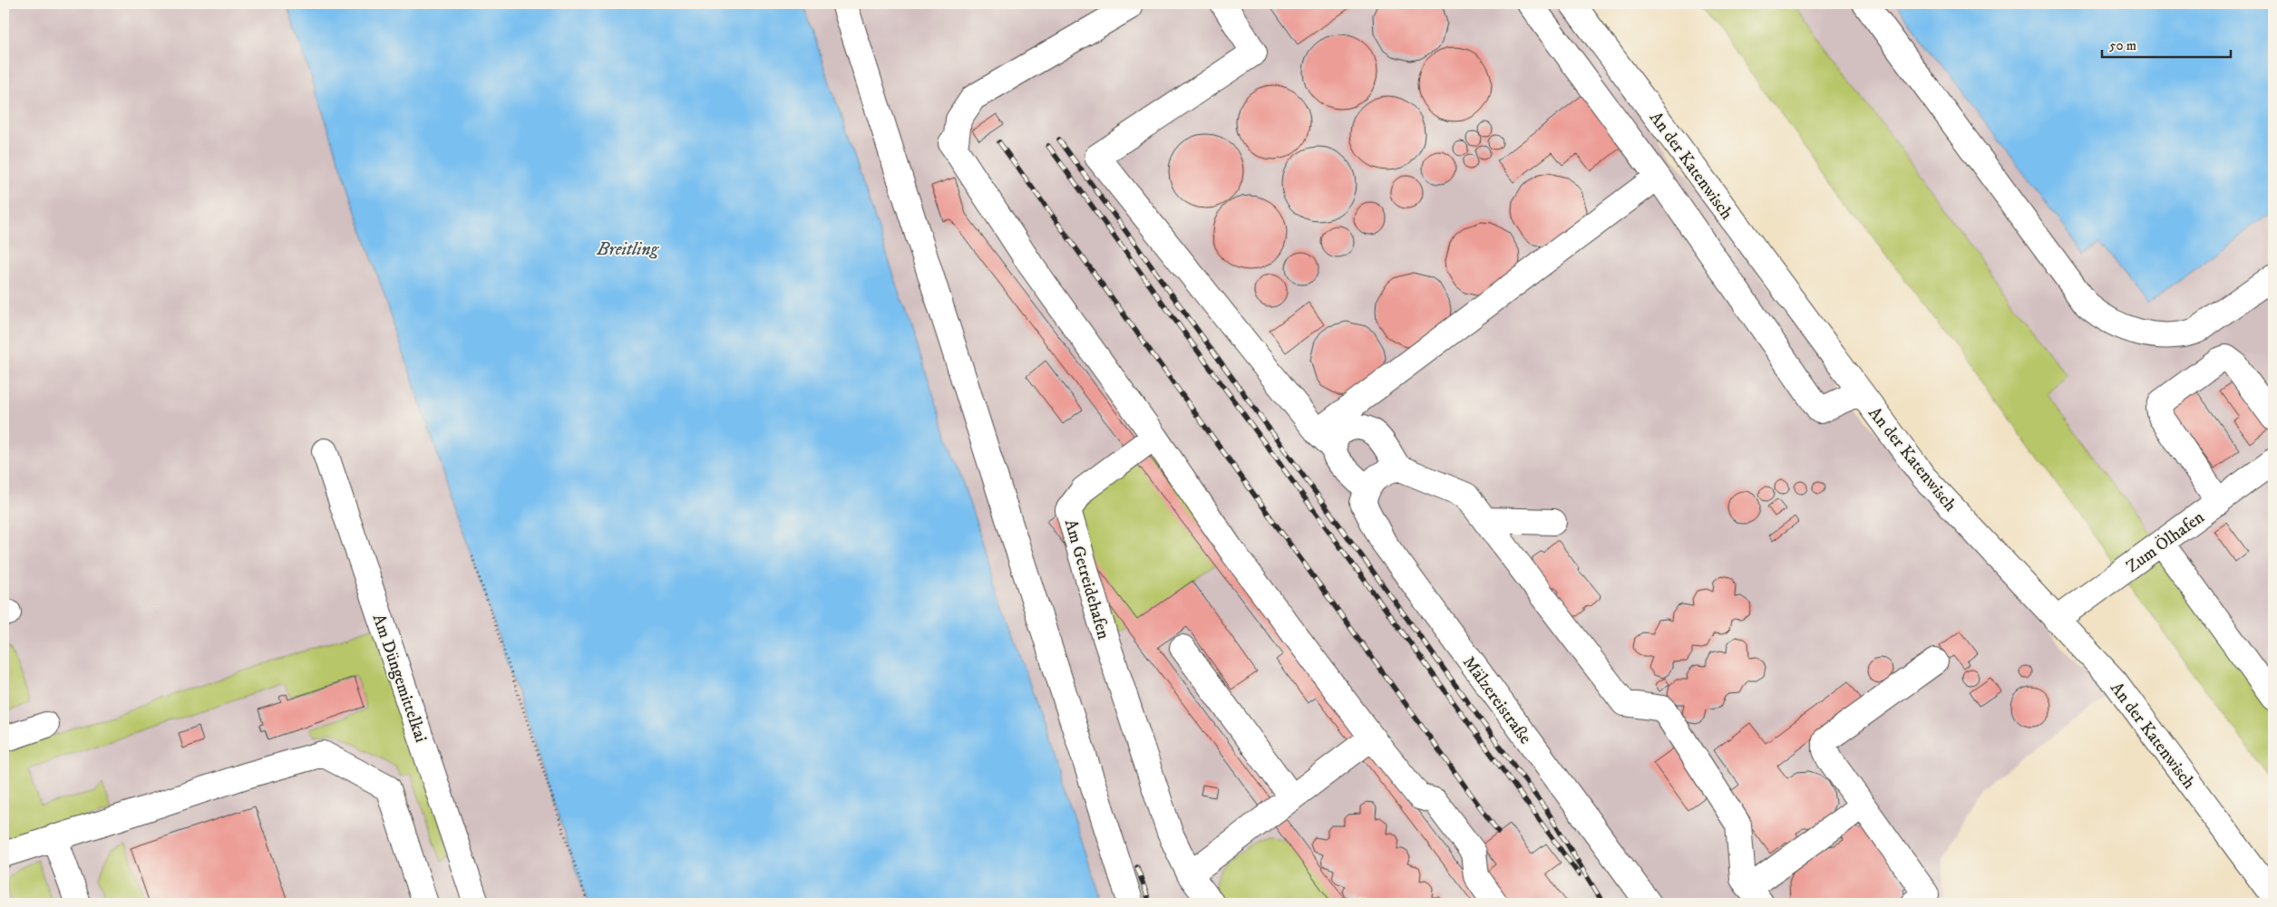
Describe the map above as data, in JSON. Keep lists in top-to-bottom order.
{
  "streets": {
    "street": [
      "An der Katenwisch",
      "Zum Ölhafen",
      "Am Getreidehafen",
      "Am Düngemittelkai",
      "Mälzereistraße"
    ]
  },
  "crossings": [
    ["An der Katenwisch", "Zum Ölhafen"]
  ],
  "water": ["Breitling"],
  "scale_bar": "50 m"
}
